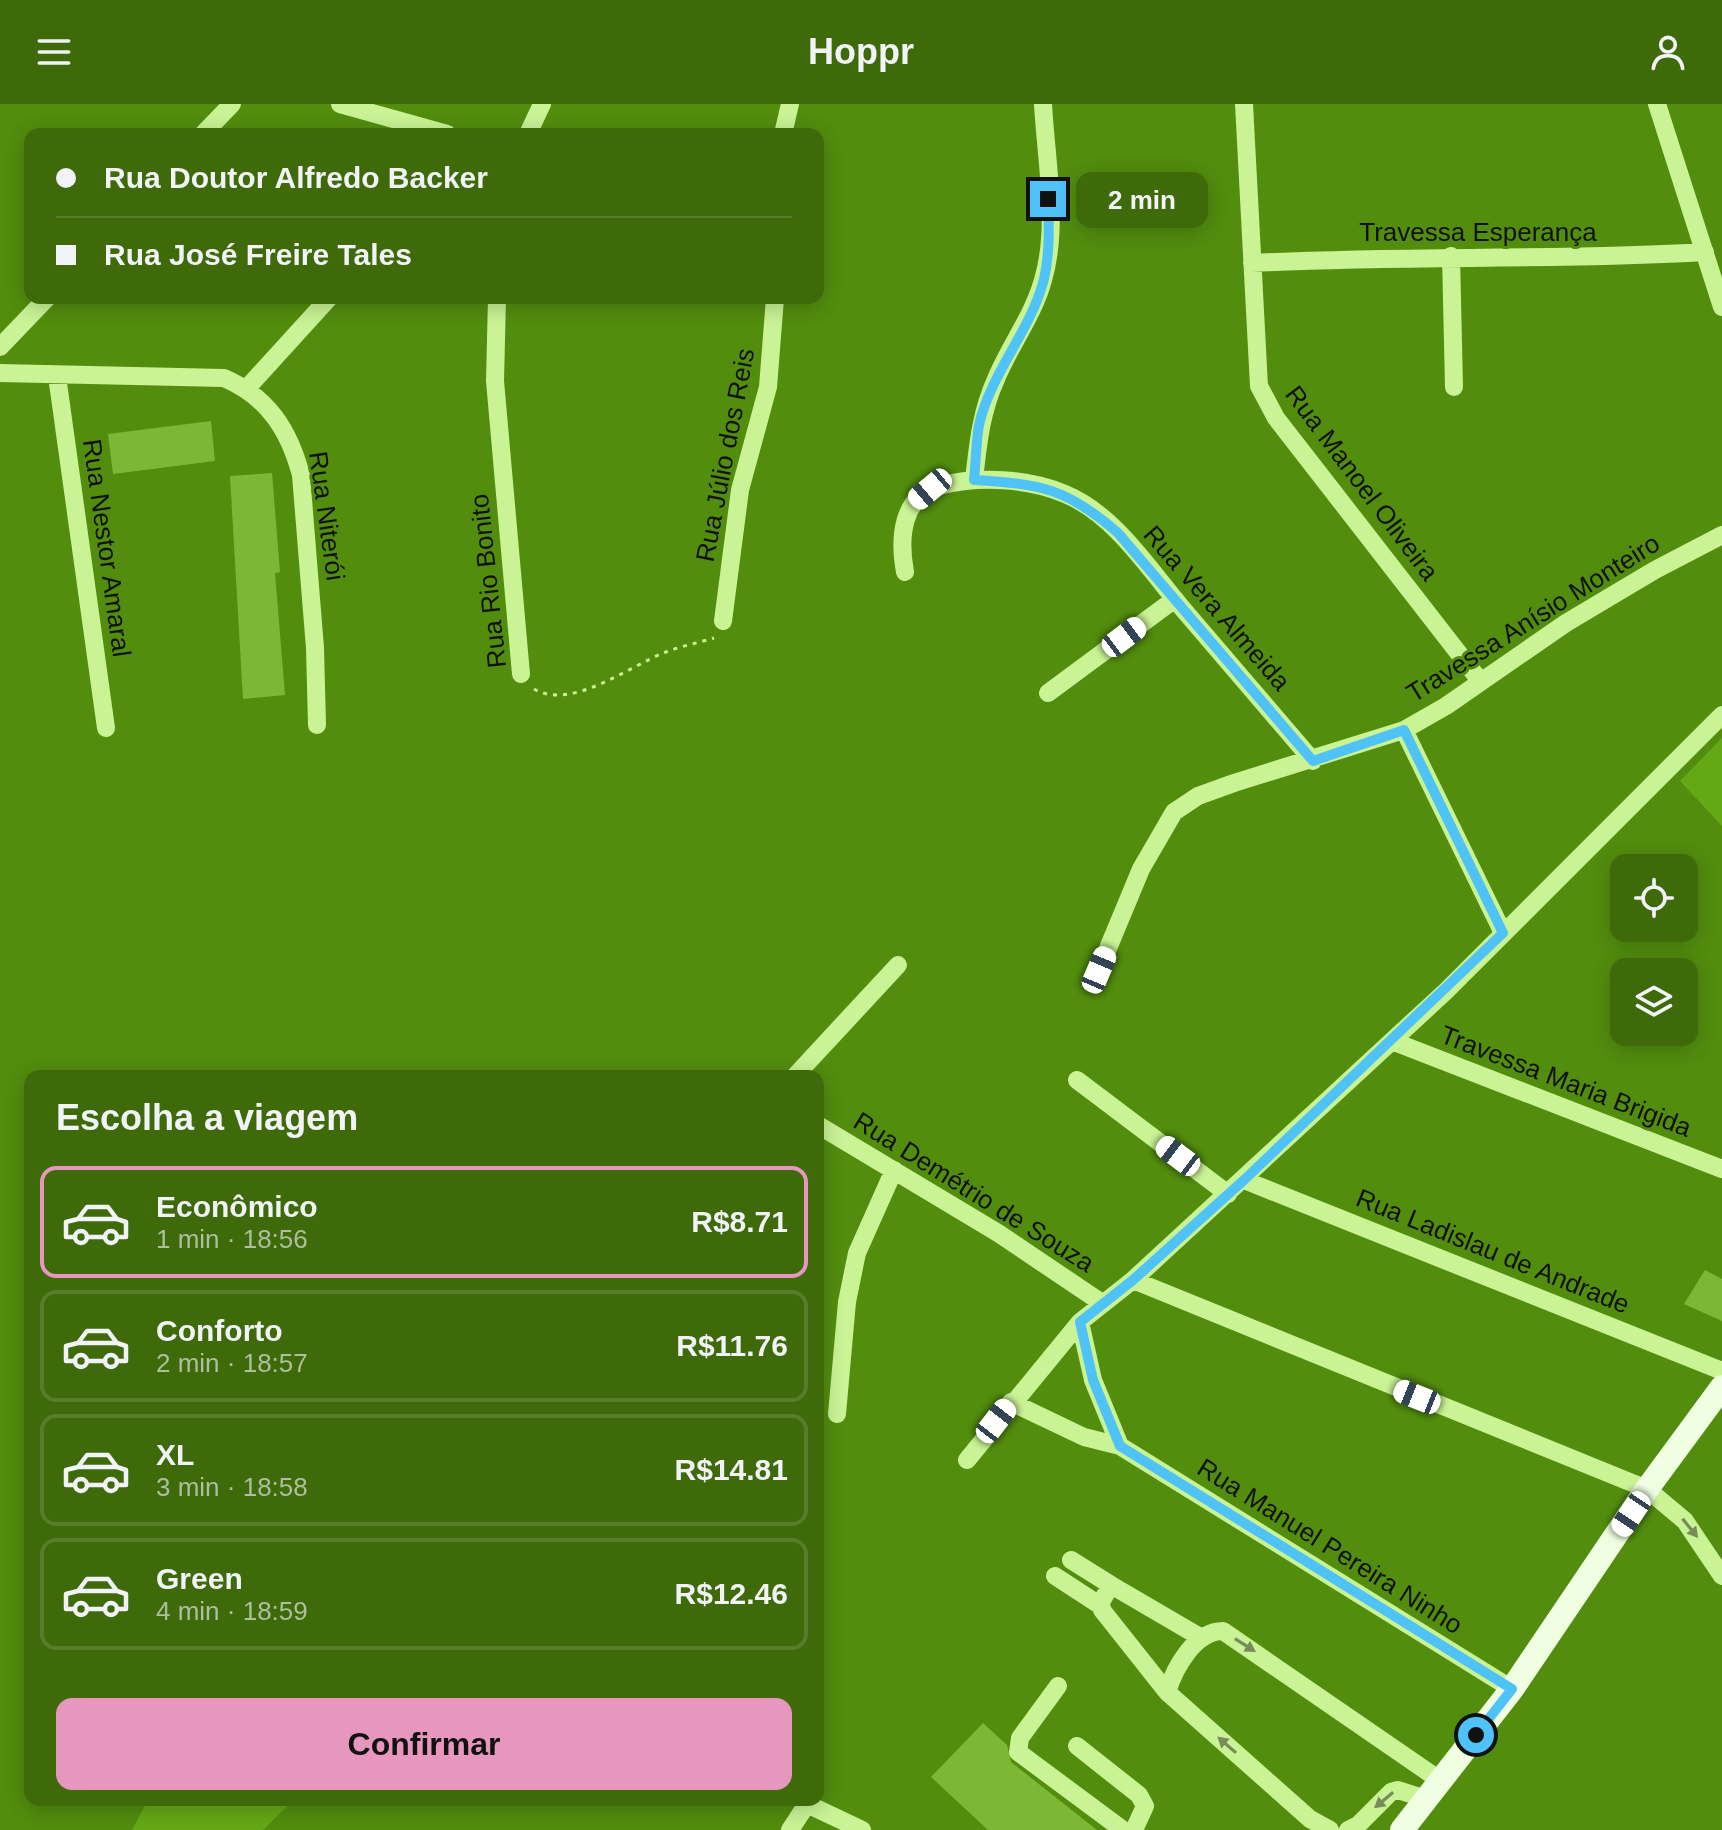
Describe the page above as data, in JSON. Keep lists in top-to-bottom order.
{
  "streets": {
    "street": [
      "Travessa Esperança",
      "Rua Júlio dos Reis",
      "Rua Manoel Oliveira",
      "Rua Niterói",
      "Rua Nestor Amaral",
      "Rua Rio Bonito",
      "Rua Vera Almeida",
      "Travessa Anísio Monteiro",
      "Travessa Maria Brigida",
      "Rua Demétrio de Souza",
      "Rua Ladislau de Andrade",
      "Rua Manuel Pereira Ninho"
    ]
  },
  "crossings": [
    ["Travessa Esperança", "Rua Manoel Oliveira"],
    ["Rua Júlio dos Reis", "Rua Rio Bonito"],
    ["Rua Manoel Oliveira", "Travessa Anísio Monteiro"],
    ["Rua Niterói", "Rua Nestor Amaral"],
    ["Rua Vera Almeida", "Travessa Anísio Monteiro"]
  ],
  "page": {
    "header": "Hoppr",
    "banner": ["Rua Doutor Alfredo Backer", "Rua José Freire Tales"],
    "bubble": "2 min",
    "heading": "Escolha a viagem",
    "list": [
      {
        "name": "Econômico",
        "note": "1 min · 18:56",
        "value": "R$8.71"
      },
      {
        "name": "Conforto",
        "note": "2 min · 18:57",
        "value": "R$11.76"
      },
      {
        "name": "XL",
        "note": "3 min · 18:58",
        "value": "R$14.81"
      },
      {
        "name": "Green",
        "note": "4 min · 18:59",
        "value": "R$12.46"
      }
    ],
    "buttons": "Confirmar"
  }
}
